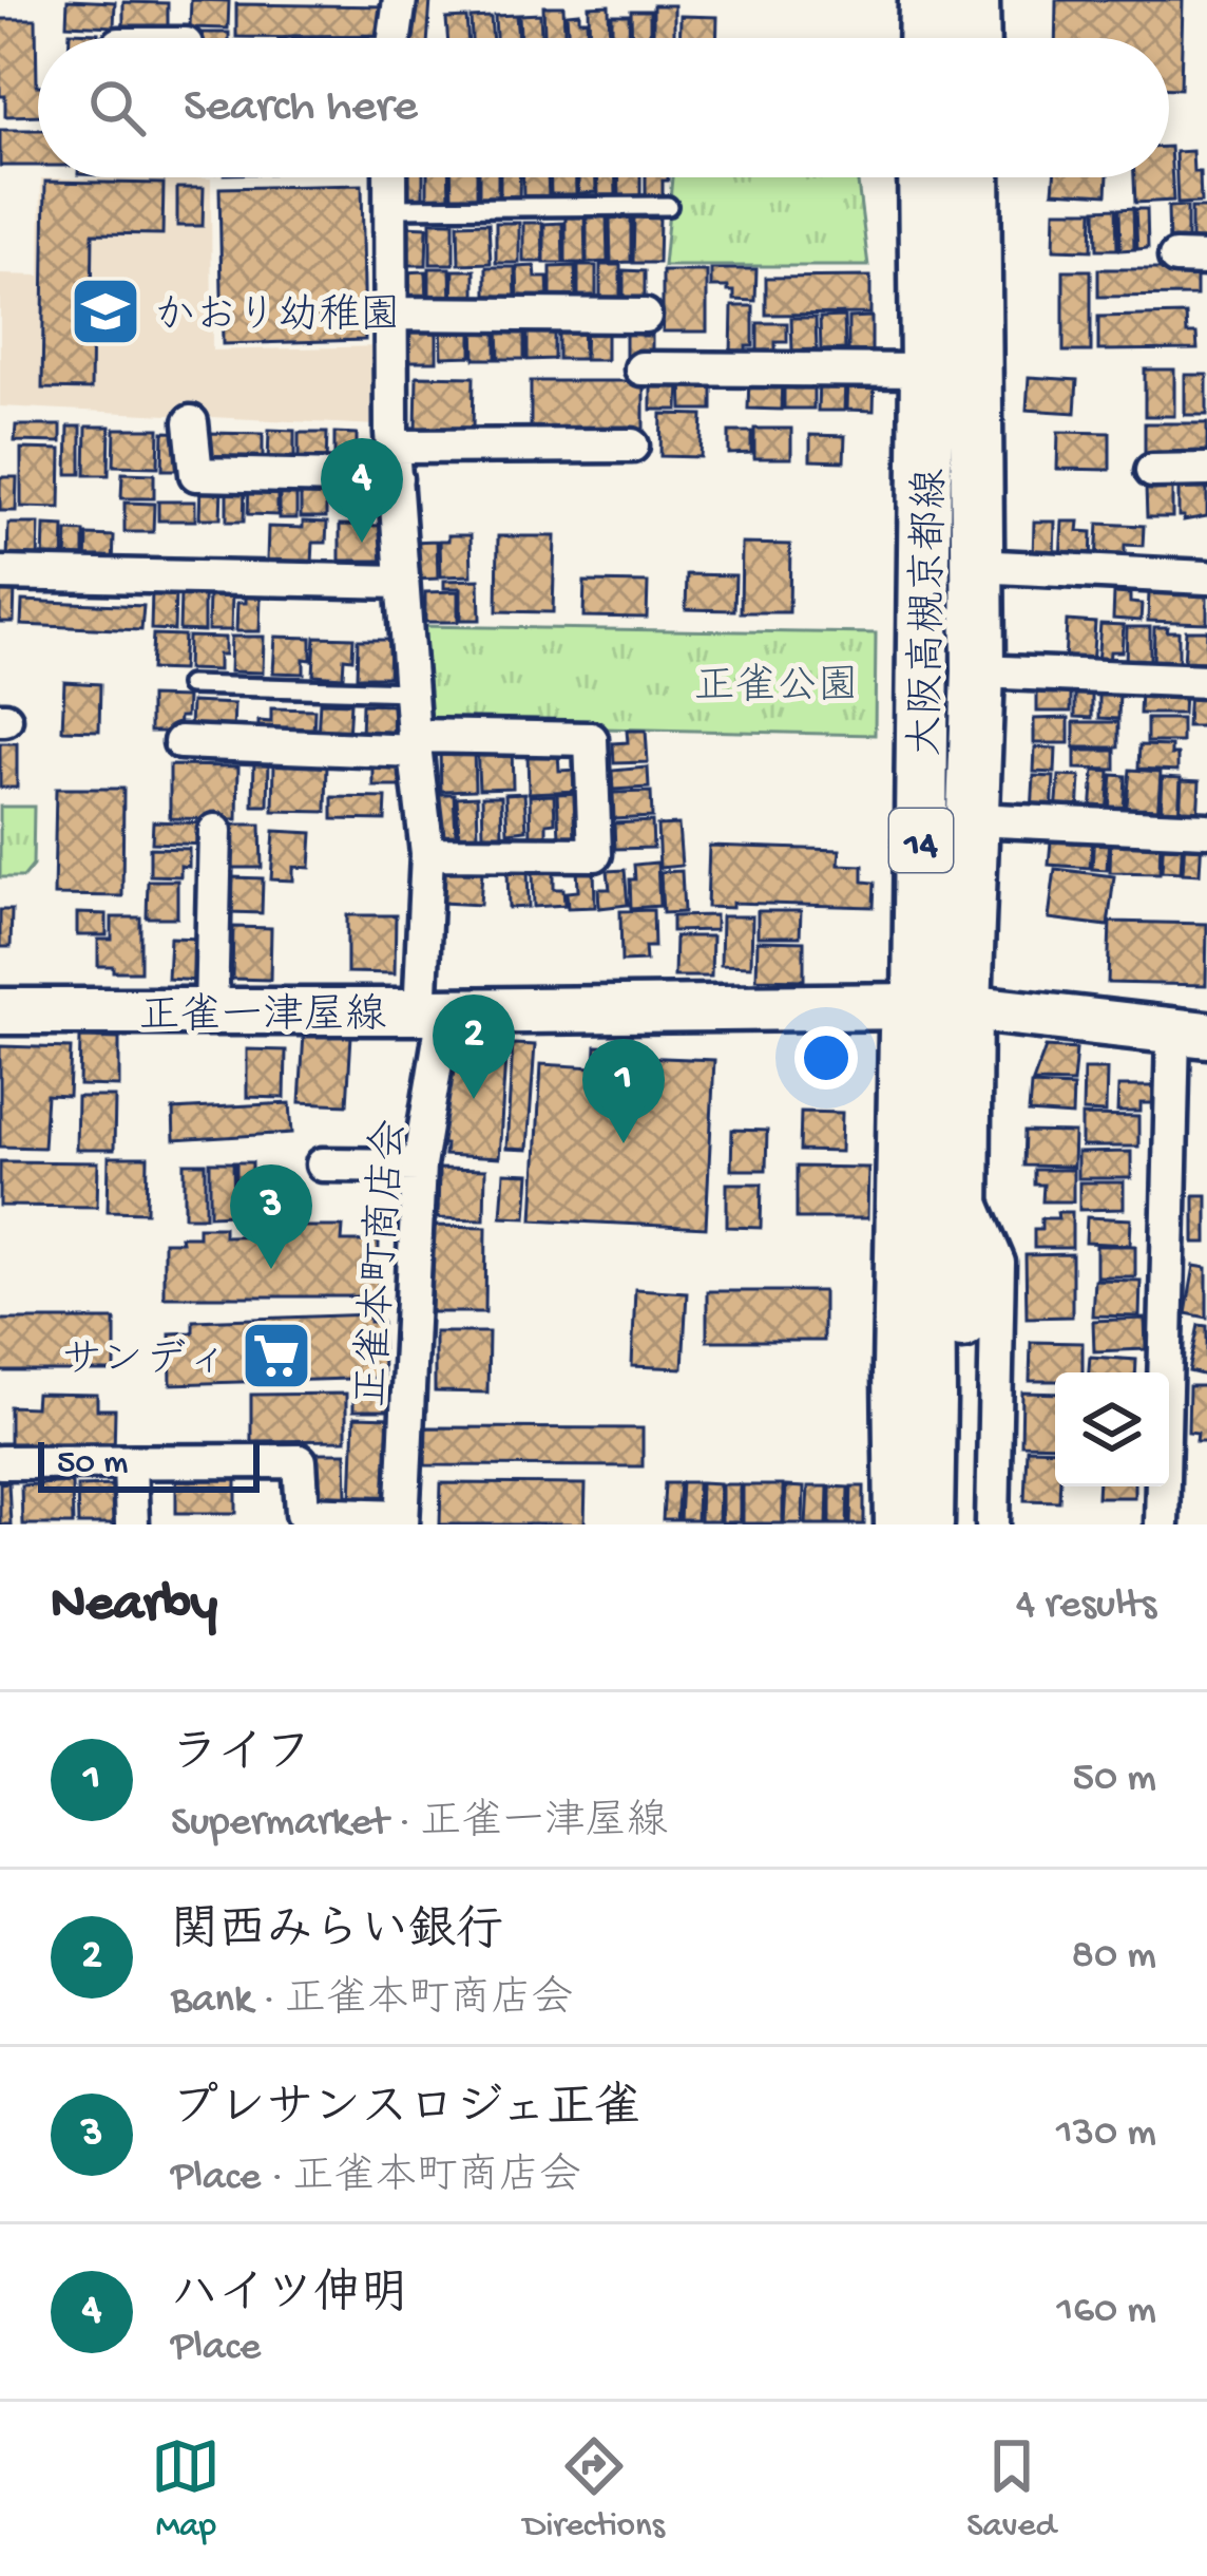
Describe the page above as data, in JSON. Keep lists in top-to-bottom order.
{
  "streets": {
    "main road": ["大阪高槻京都線", "14", "正雀一津屋線"],
    "street": ["正雀本町商店会"]
  },
  "crossings": [
    ["大阪高槻京都線", "正雀一津屋線"],
    ["正雀一津屋線", "正雀本町商店会"]
  ],
  "parks": ["正雀公園"],
  "places": {
    "school or university": ["かおり幼稚園"],
    "supermarket": ["サンディ"]
  },
  "scale_bar": "50 m",
  "page": {
    "search": "Search here",
    "pins": [
      "4",
      "2",
      "1",
      "3"
    ],
    "scale": "50 m",
    "heading": ["Nearby", "4 results"],
    "list": [
      {
        "mark": "1",
        "name": "ライフ",
        "note": "Supermarket · 正雀一津屋線",
        "value": "50 m"
      },
      {
        "mark": "2",
        "name": "関西みらい銀行",
        "note": "Bank · 正雀本町商店会",
        "value": "80 m"
      },
      {
        "mark": "3",
        "name": "プレサンスロジェ正雀",
        "note": "Place · 正雀本町商店会",
        "value": "130 m"
      },
      {
        "mark": "4",
        "name": "ハイツ伸明",
        "note": "Place",
        "value": "160 m"
      }
    ],
    "nav": ["Map", "Directions", "Saved"]
  }
}
